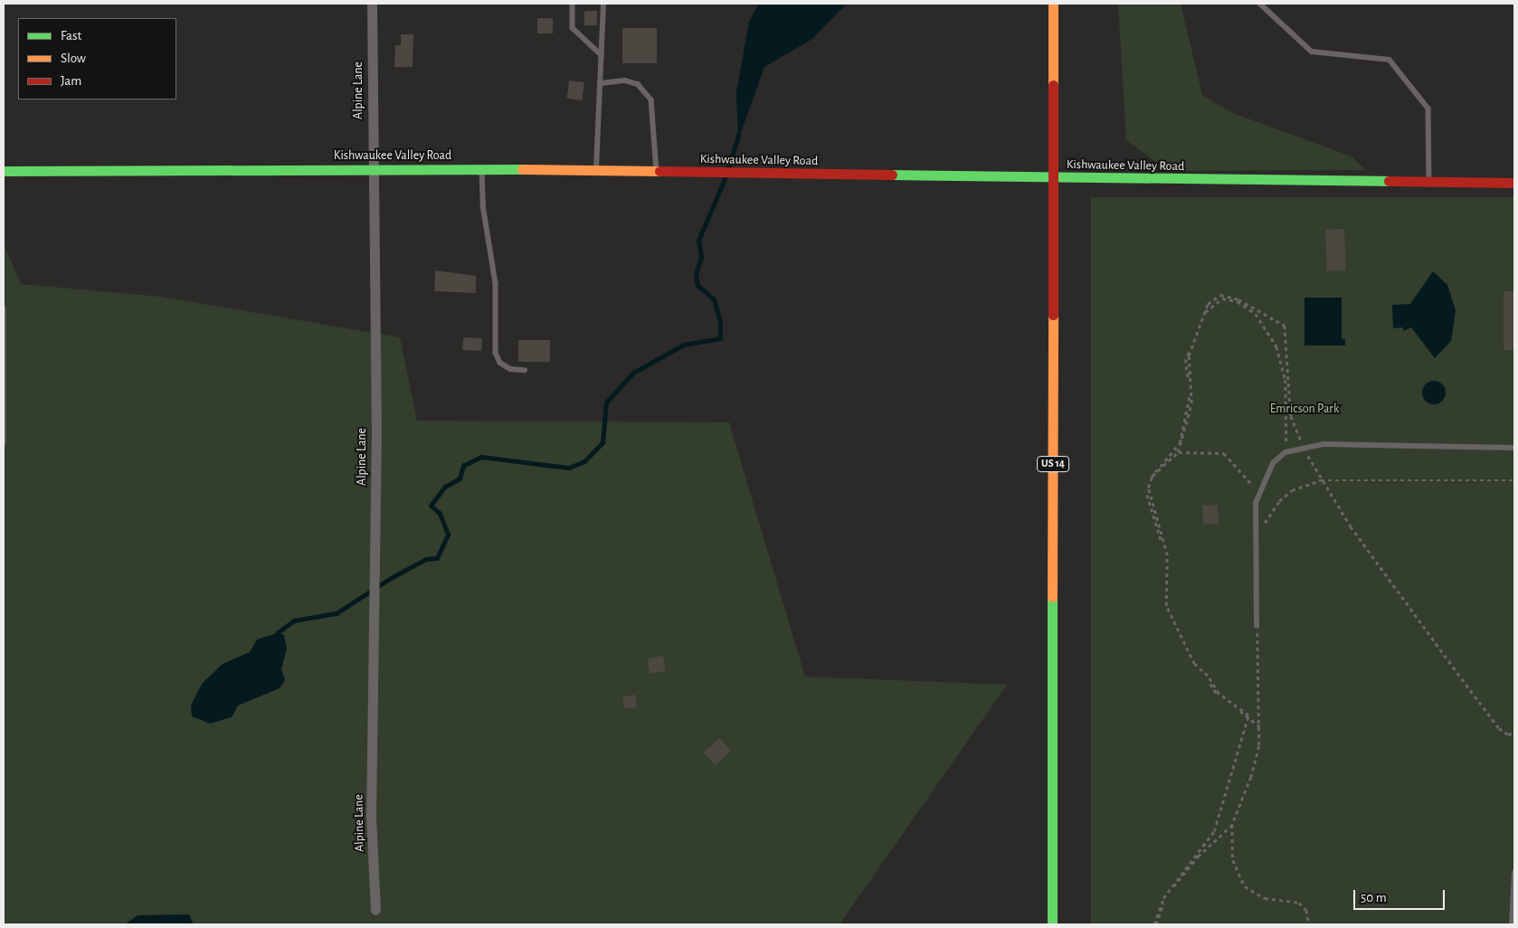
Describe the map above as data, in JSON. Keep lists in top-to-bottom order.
{
  "streets": {
    "street": ["Alpine Lane", "Kishwaukee Valley Road", "US 14"]
  },
  "crossings": [
    ["Alpine Lane", "Kishwaukee Valley Road"],
    ["Kishwaukee Valley Road", "US 14"]
  ],
  "parks": ["Emricson Park"],
  "legend": ["Fast", "Slow", "Jam"],
  "scale_bar": "50 m"
}
